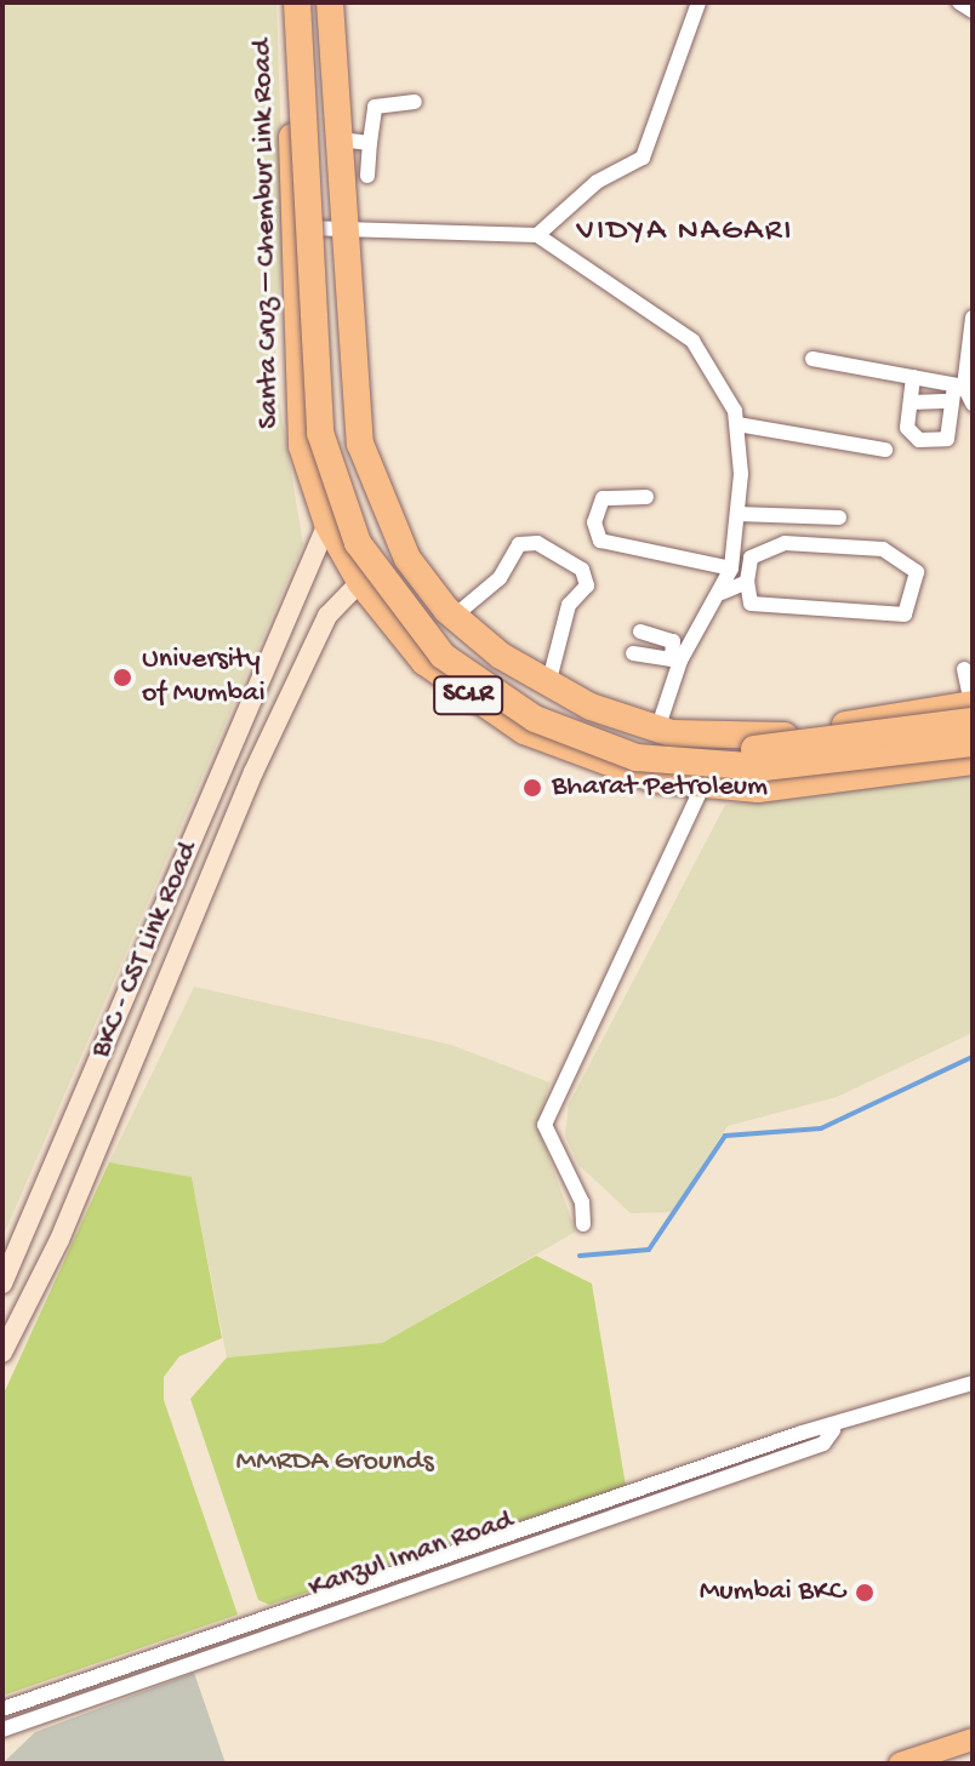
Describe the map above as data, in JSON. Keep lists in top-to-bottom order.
{
  "streets": {
    "highway": ["Santa Cruz – Chembur Link Road", "SCLR"],
    "street": ["BKC - CST Link Road", "Kanzul Iman Road"]
  },
  "crossings": [
    ["Santa Cruz – Chembur Link Road", "BKC - CST Link Road"]
  ],
  "districts": ["VIDYA NAGARI"],
  "parks": ["MMRDA Grounds"],
  "places": ["University of Mumbai", "Bharat Petroleum", "Mumbai BKC"]
}
